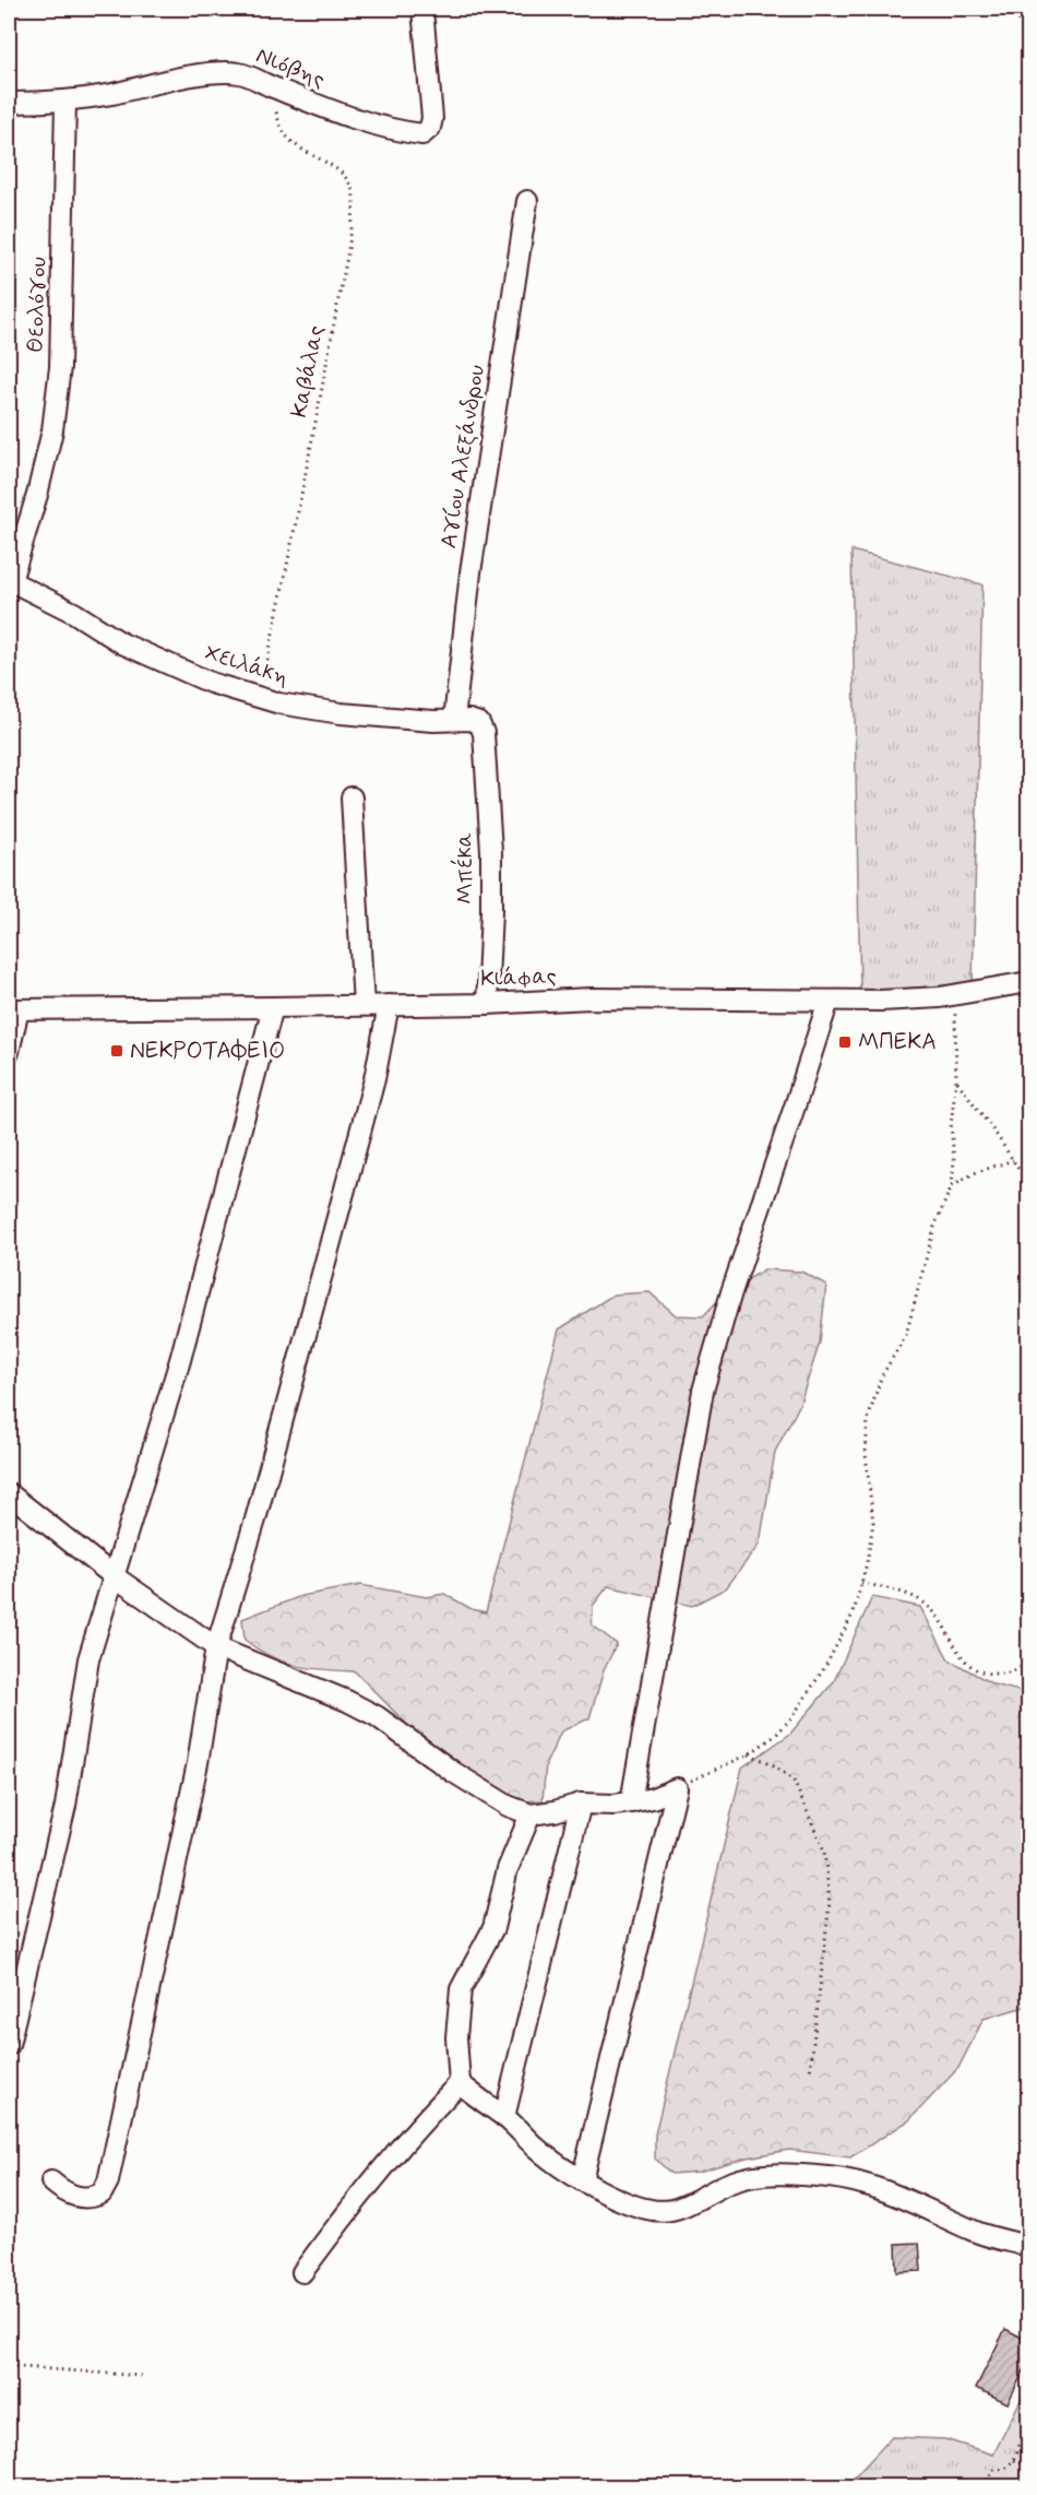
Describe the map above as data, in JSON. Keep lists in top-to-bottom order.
{
  "streets": {
    "street": [
      "Νιόβης",
      "Θεολόγου",
      "Αγίου Αλεξάνδρου",
      "Χειλάκη",
      "Μπέκα",
      "Κιάφας"
    ],
    "path": ["Καβάλας"]
  },
  "crossings": [
    ["Νιόβης", "Θεολόγου"],
    ["Νιόβης", "Καβάλας"],
    ["Θεολόγου", "Χειλάκη"],
    ["Καβάλας", "Χειλάκη"],
    ["Αγίου Αλεξάνδρου", "Χειλάκη"],
    ["Χειλάκη", "Μπέκα"],
    ["Μπέκα", "Κιάφας"]
  ],
  "places": {
    "transit": ["ΜΠΕΚΑ", "ΝΕΚΡΟΤΑΦΕΙΟ"]
  }
}
